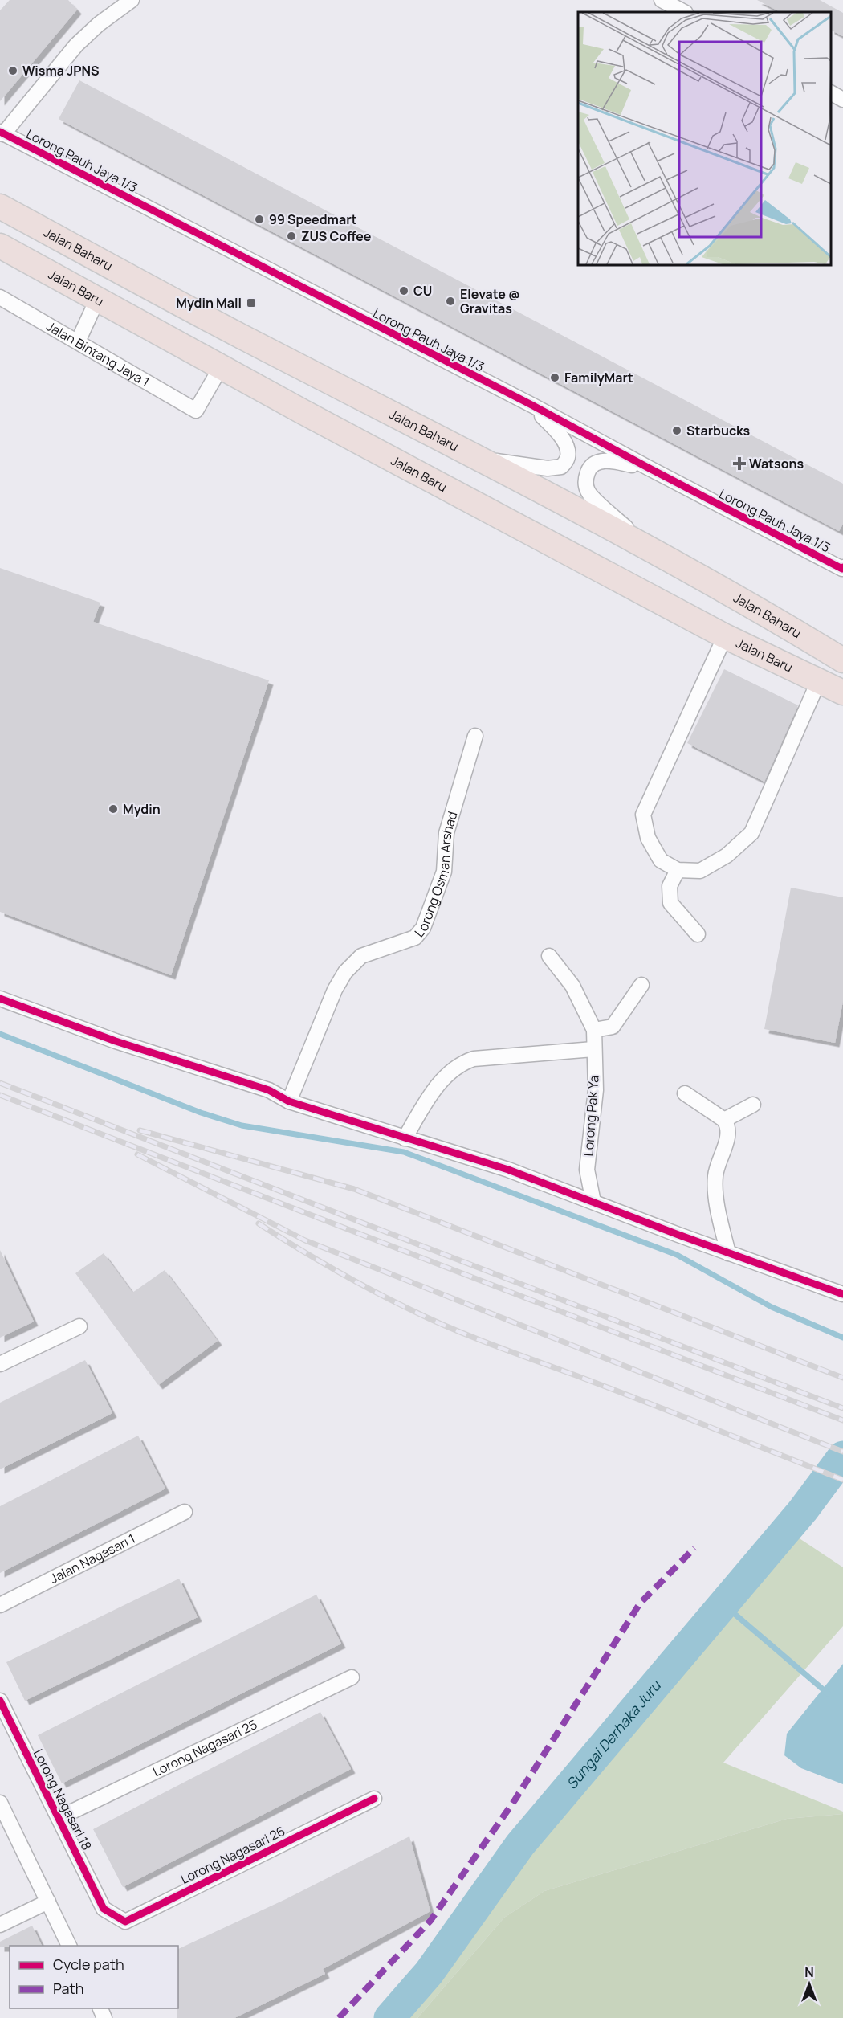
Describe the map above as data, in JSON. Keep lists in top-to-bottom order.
{
  "streets": {
    "highway": ["Jalan Baharu", "Jalan Baru"],
    "street": [
      "Lorong Pauh Jaya 1/3",
      "Jalan Bintang Jaya 1",
      "Lorong Osman Arshad",
      "Lorong Pak Ya",
      "Jalan Nagasari 1",
      "Lorong Nagasari 25",
      "Lorong Nagasari 18",
      "Lorong Nagasari 26"
    ]
  },
  "crossings": [
    ["Jalan Baru", "Jalan Bintang Jaya 1"],
    ["Lorong Nagasari 25", "Lorong Nagasari 18"],
    ["Lorong Nagasari 18", "Lorong Nagasari 26"]
  ],
  "water": ["Sungai Derhaka Juru"],
  "places": {
    "other": [
      "Wisma JPNS",
      "99 Speedmart",
      "ZUS Coffee",
      "CU",
      "Elevate @ Gravitas",
      "FamilyMart",
      "Starbucks",
      "Mydin"
    ],
    "transit": ["Mydin Mall"],
    "health": ["Watsons"]
  },
  "legend": ["Cycle path", "Path"],
  "north": "top"
}
